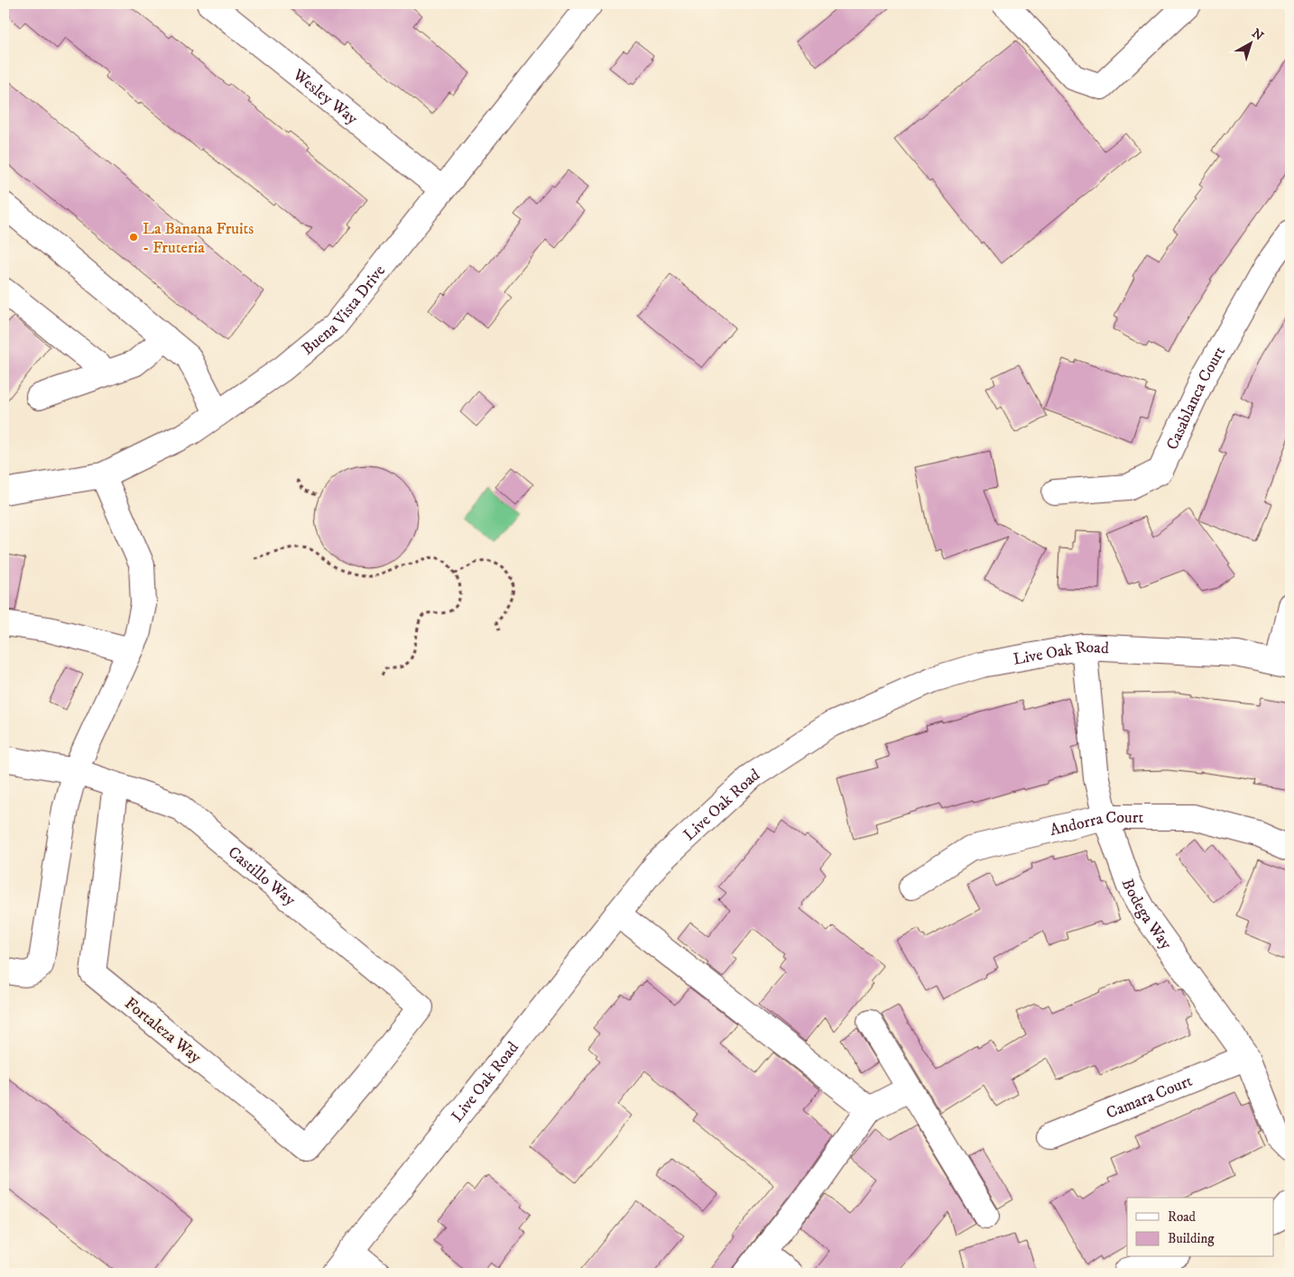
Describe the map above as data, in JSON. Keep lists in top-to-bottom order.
{
  "streets": {
    "street": [
      "Wesley Way",
      "Buena Vista Drive",
      "Casablanca Court",
      "Live Oak Road",
      "Andorra Court",
      "Castillo Way",
      "Bodega Way",
      "Fortaleza Way",
      "Camara Court"
    ]
  },
  "crossings": [
    ["Wesley Way", "Buena Vista Drive"],
    ["Live Oak Road", "Bodega Way"],
    ["Andorra Court", "Bodega Way"],
    ["Castillo Way", "Fortaleza Way"],
    ["Bodega Way", "Camara Court"]
  ],
  "places": ["La Banana Fruits - Fruteria"],
  "legend": ["Road", "Building"],
  "north": "top right"
}
